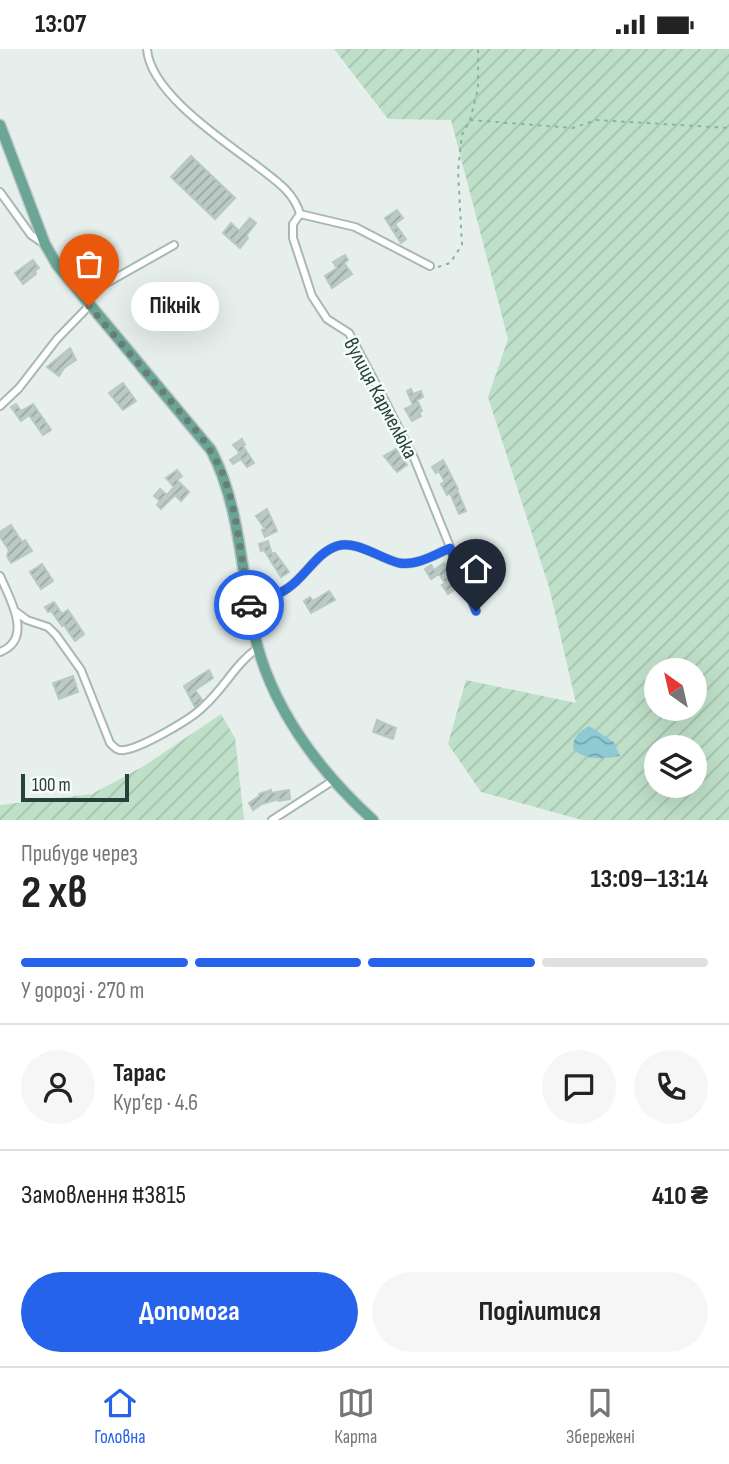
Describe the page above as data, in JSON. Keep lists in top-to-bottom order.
{
  "streets": {
    "street": ["вулиця Кармелюка"]
  },
  "places": ["Пікнік"],
  "scale_bar": "100 m",
  "north": "top left",
  "page": {
    "status": "13:07",
    "bubble": "Пікнік",
    "scale": "100 m",
    "heading": ["2 хв", "Прибуде через", "13:09–13:14"],
    "panel": [
      "Тарас",
      "Кур’єр · 4.6",
      "Замовлення #3815",
      "410 ₴"
    ],
    "bar": "У дорозі · 270 m",
    "buttons": ["Допомога", "Поділитися"],
    "tabs": ["Головна", "Карта", "Збережені"]
  }
}
